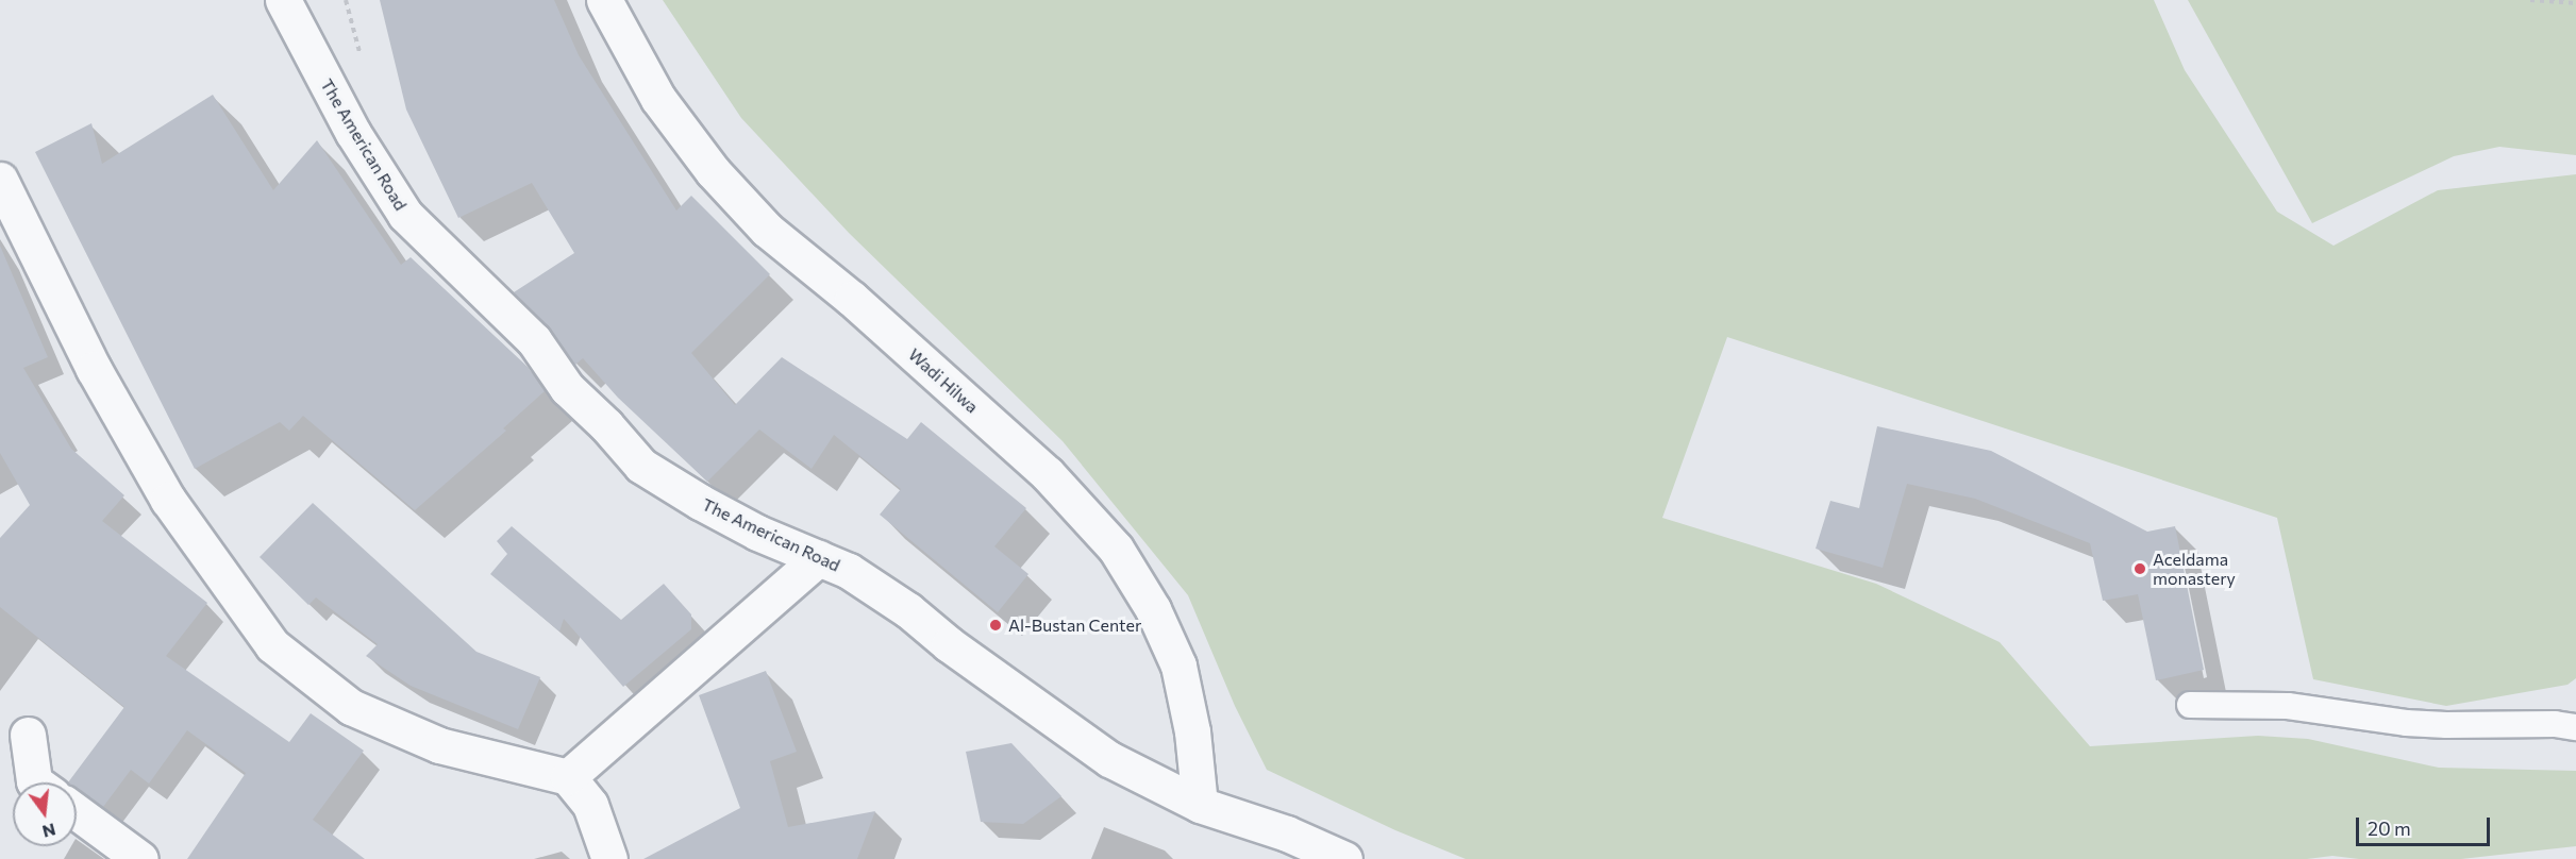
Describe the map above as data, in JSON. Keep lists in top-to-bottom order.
{
  "streets": {
    "street": ["The American Road", "Wadi Hilwa"]
  },
  "crossings": [
    ["The American Road", "Wadi Hilwa"]
  ],
  "places": ["Aceldama monastery", "Al-Bustan Center"],
  "scale_bar": "20 m",
  "north": "bottom"
}
